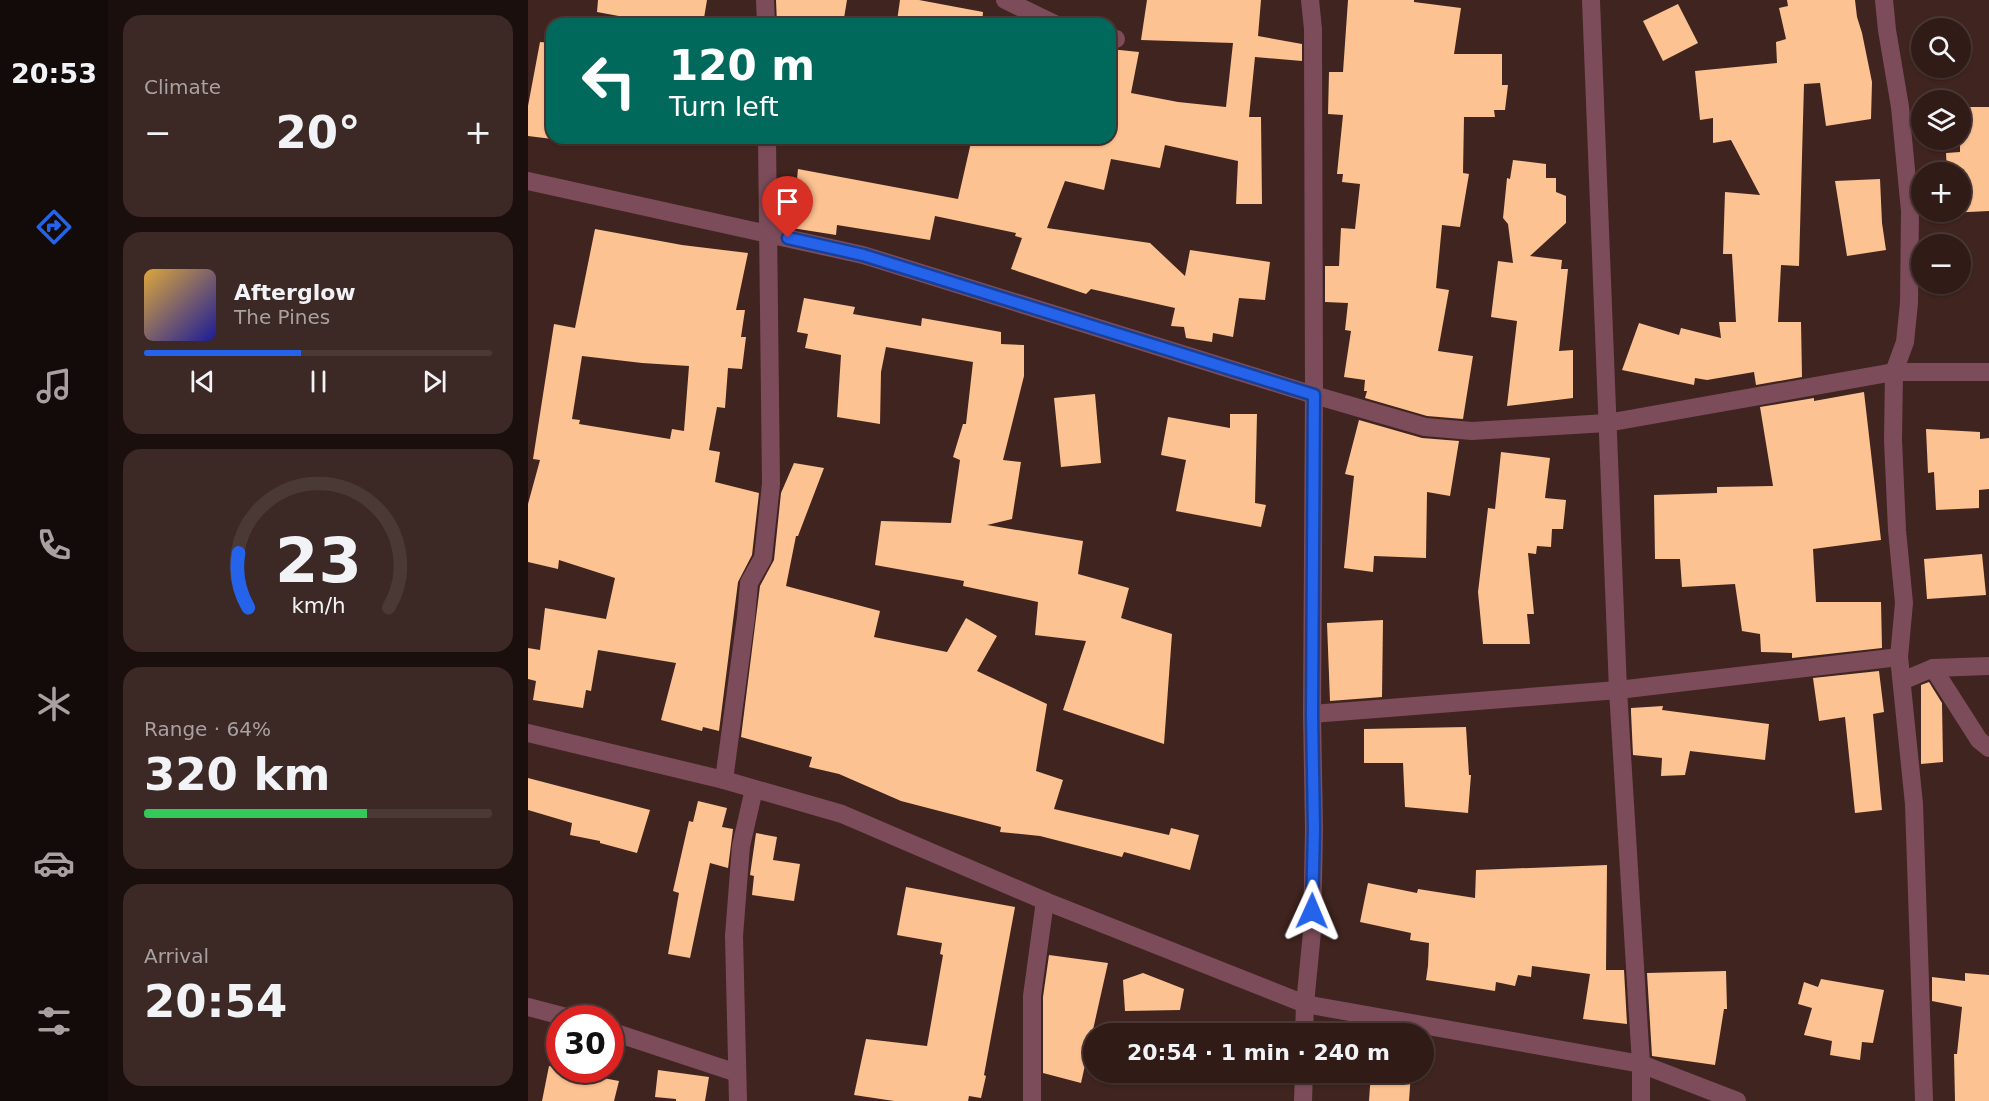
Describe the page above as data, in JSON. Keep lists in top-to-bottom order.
{
  "page": {
    "tabs": "20:53",
    "tile": [
      "Climate",
      ["Range · 64%", "320 km"],
      ["Arrival", "20:54"]
    ],
    "map_buttons": ["+", "−"],
    "turn": ["120 m", "Turn left"],
    "heat": ["−", "20°", "+"],
    "song": ["Afterglow", "The Pines"],
    "limit": "30",
    "trip": "20:54 · 1 min · 240 m",
    "gauge": ["23", "km/h"]
  }
}
